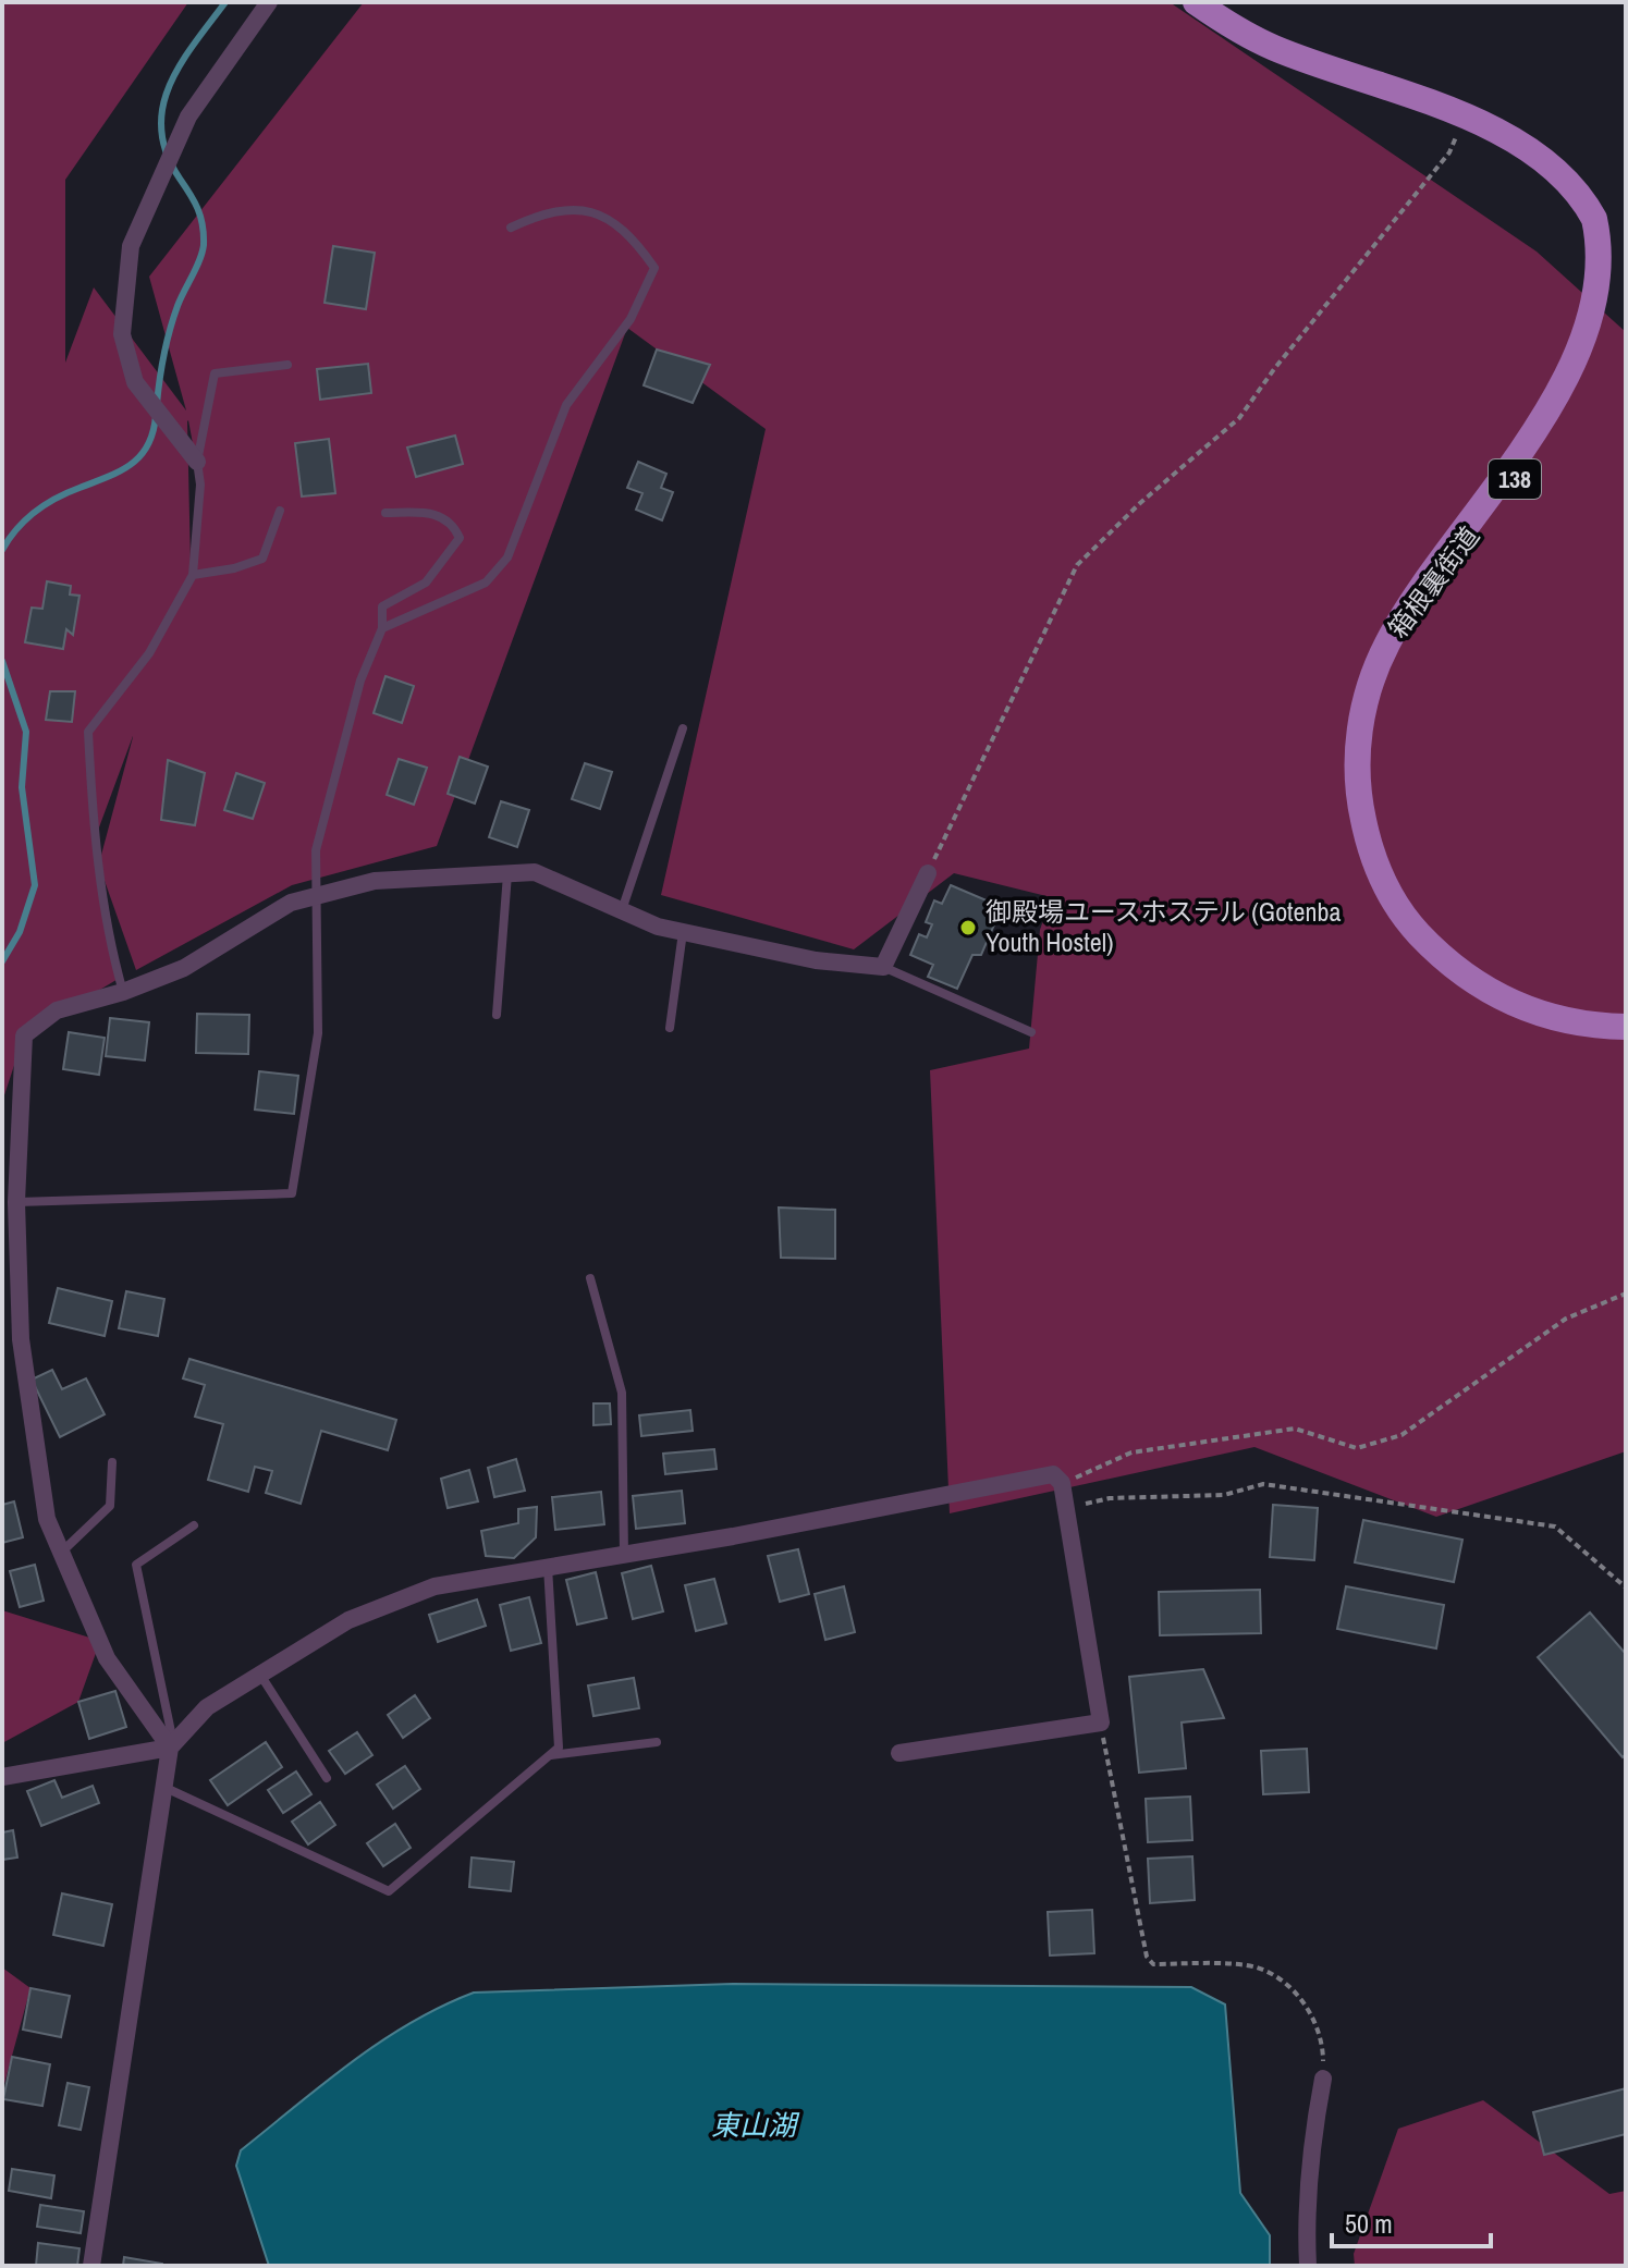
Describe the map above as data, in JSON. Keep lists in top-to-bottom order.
{
  "streets": {
    "highway": ["138", "箱根裏街道"]
  },
  "water": ["東山湖"],
  "places": ["御殿場ユースホステル (Gotenba Youth Hostel)"],
  "scale_bar": "50 m"
}
